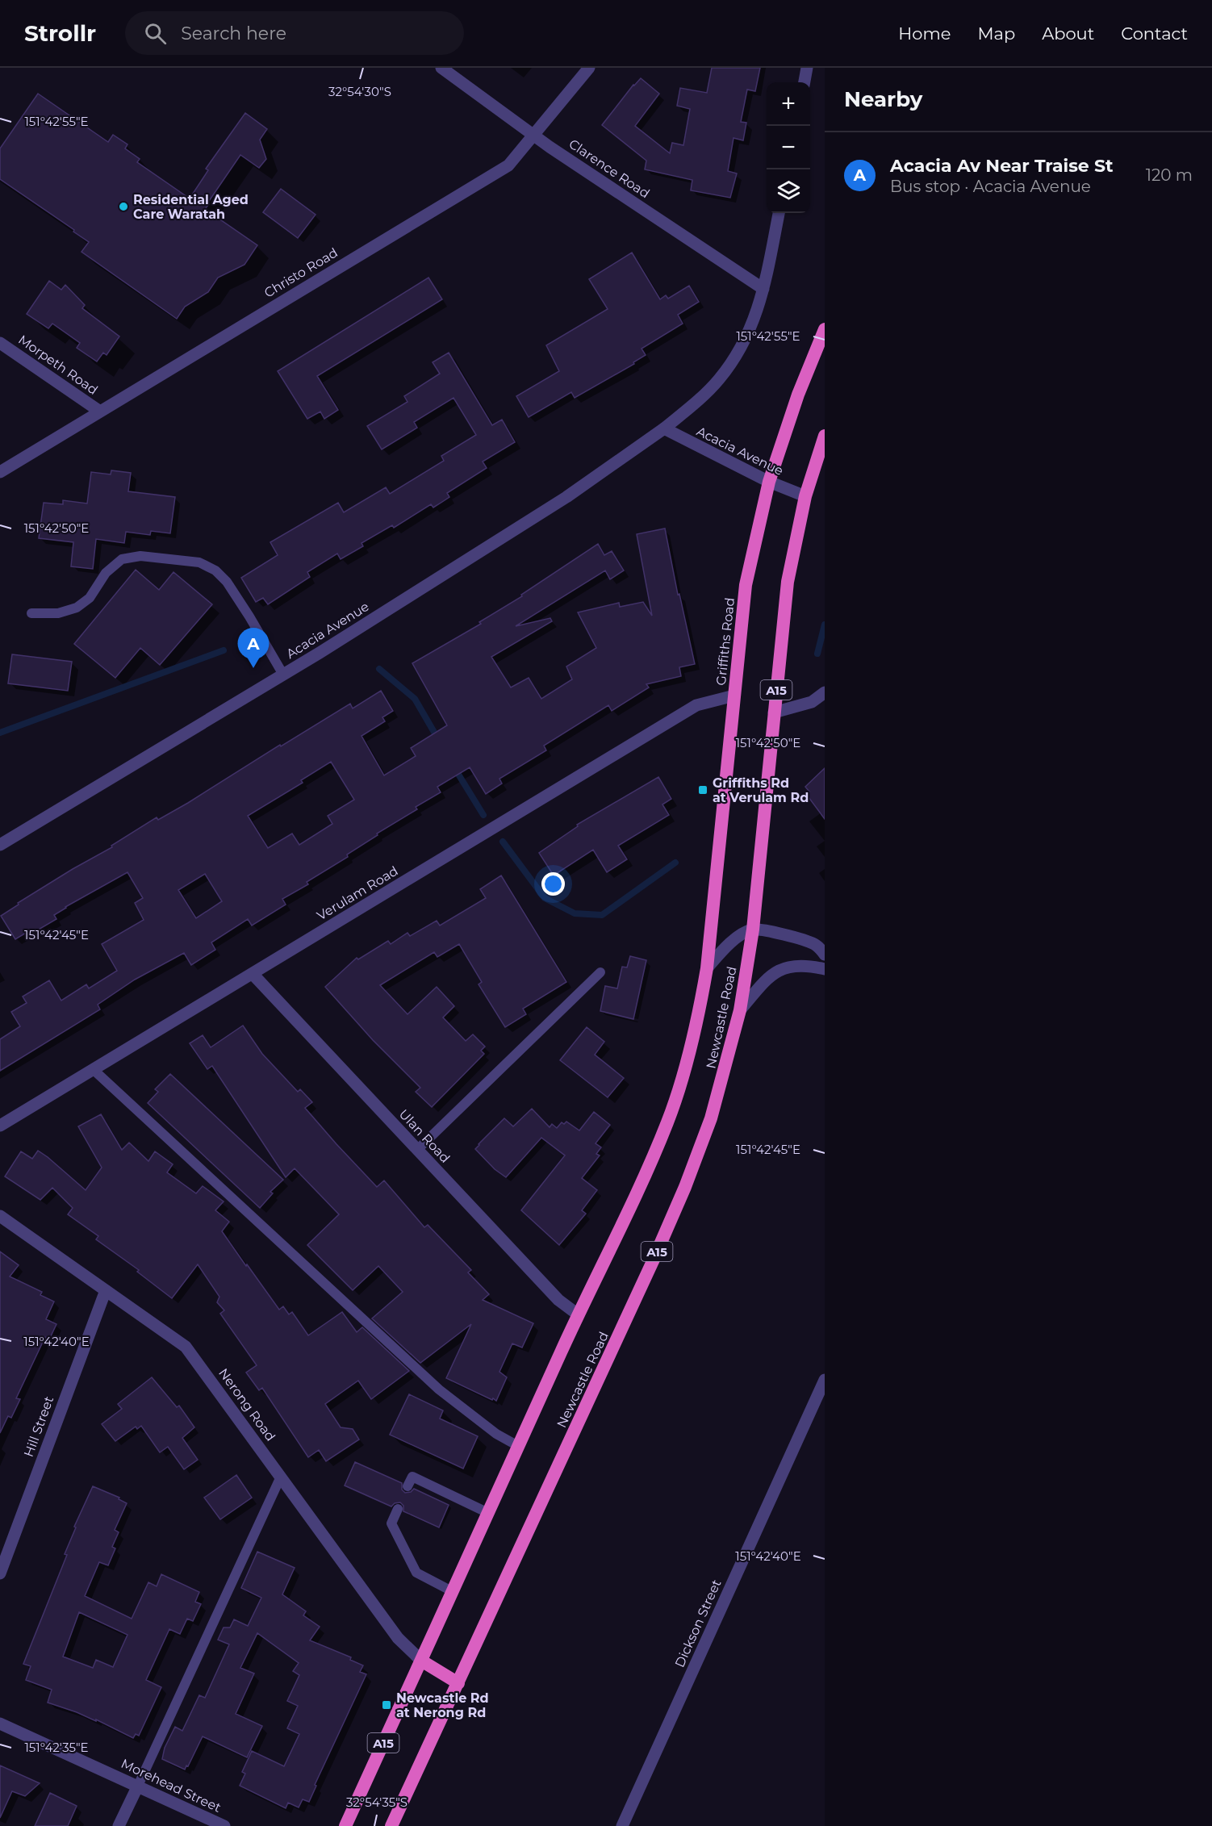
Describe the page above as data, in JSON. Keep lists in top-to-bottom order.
{
  "streets": {
    "highway": ["Griffiths Road", "A15", "Newcastle Road"],
    "street": [
      "Clarence Road",
      "Christo Road",
      "Morpeth Road",
      "Acacia Avenue",
      "Verulam Road",
      "Ulan Road",
      "Nerong Road",
      "Hill Street",
      "Dickson Street",
      "Morehead Street"
    ]
  },
  "crossings": [
    ["Clarence Road", "Christo Road"],
    ["Clarence Road", "Acacia Avenue"],
    ["Christo Road", "Morpeth Road"],
    ["Acacia Avenue", "Griffiths Road"],
    ["Acacia Avenue", "A15"],
    ["Griffiths Road", "Verulam Road"],
    ["Griffiths Road", "Newcastle Road"],
    ["A15", "Newcastle Road"],
    ["Verulam Road", "Ulan Road"],
    ["Newcastle Road", "Ulan Road"],
    ["Newcastle Road", "Nerong Road"],
    ["Nerong Road", "Hill Street"]
  ],
  "places": {
    "other": ["Residential Aged Care Waratah"],
    "transit": ["Griffiths Rd at Verulam Rd", "Newcastle Rd at Nerong Rd"]
  },
  "page": {
    "header": "Strollr",
    "search": "Search here",
    "nav": [
      "Home",
      "Map",
      "About",
      "Contact"
    ],
    "heading": "Nearby",
    "map_buttons": ["+", "−"],
    "list": [
      {
        "mark": "A",
        "name": "Acacia Av Near Traise St",
        "note": "Bus stop · Acacia Avenue",
        "value": "120 m"
      }
    ],
    "pins": "A"
  },
  "coordinates": [
    "32°54'30\"S",
    "151°42'55\"E",
    "151°42'50\"E",
    "151°42'45\"E",
    "151°42'40\"E",
    "151°42'35\"E",
    "32°54'35\"S"
  ]
}
